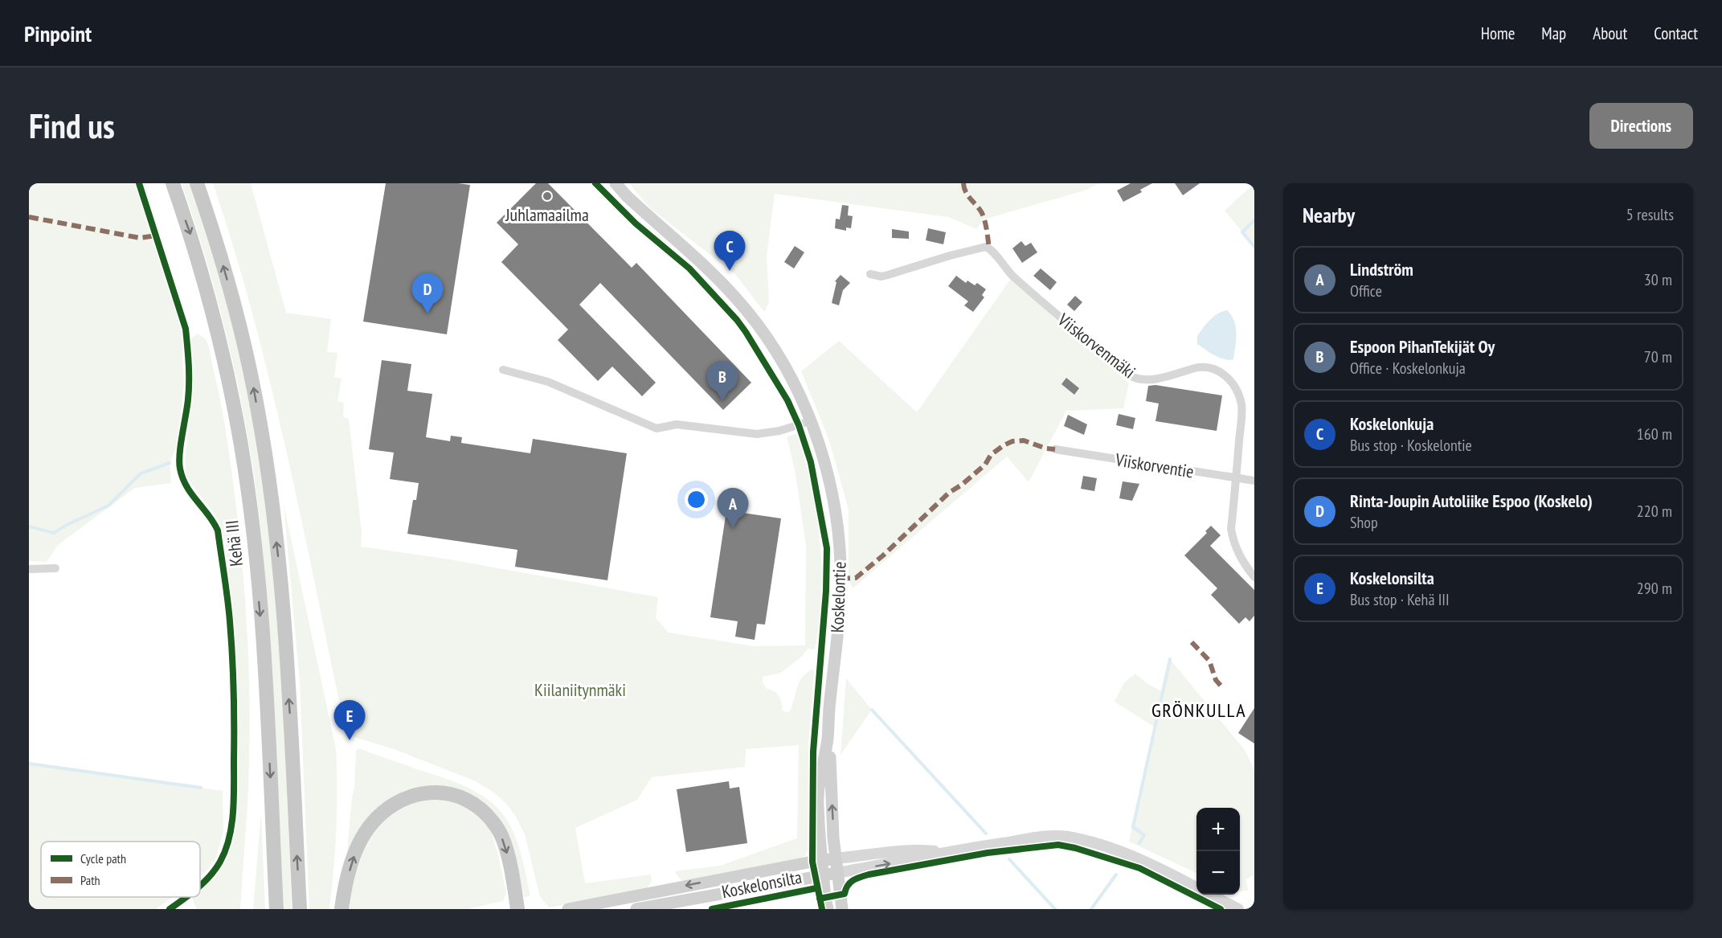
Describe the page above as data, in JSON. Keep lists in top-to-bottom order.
{
  "streets": {
    "highway": ["Kehä III"],
    "main road": ["Koskelontie", "Koskelonsilta"],
    "street": ["Viiskorvenmäki", "Viiskorventie"]
  },
  "crossings": [
    ["Viiskorvenmäki", "Viiskorventie"],
    ["Koskelontie", "Koskelonsilta"]
  ],
  "districts": ["GRÖNKULLA"],
  "parks": ["Kiilaniitynmäki"],
  "places": ["Juhlamaailma"],
  "legend": ["Cycle path", "Path"],
  "page": {
    "header": "Pinpoint",
    "nav": [
      "Home",
      "Map",
      "About",
      "Contact"
    ],
    "buttons": "Directions",
    "title": "Find us",
    "heading": ["Nearby", "5 results"],
    "pins": [
      "C",
      "D",
      "B",
      "A",
      "E"
    ],
    "list": [
      {
        "mark": "A",
        "name": "Lindström",
        "note": "Office",
        "value": "30 m"
      },
      {
        "mark": "B",
        "name": "Espoon PihanTekijät Oy",
        "note": "Office · Koskelonkuja",
        "value": "70 m"
      },
      {
        "mark": "C",
        "name": "Koskelonkuja",
        "note": "Bus stop · Koskelontie",
        "value": "160 m"
      },
      {
        "mark": "D",
        "name": "Rinta-Joupin Autoliike Espoo (Koskelo)",
        "note": "Shop",
        "value": "220 m"
      },
      {
        "mark": "E",
        "name": "Koskelonsilta",
        "note": "Bus stop · Kehä III",
        "value": "290 m"
      }
    ],
    "map_buttons": ["+", "−"]
  }
}
